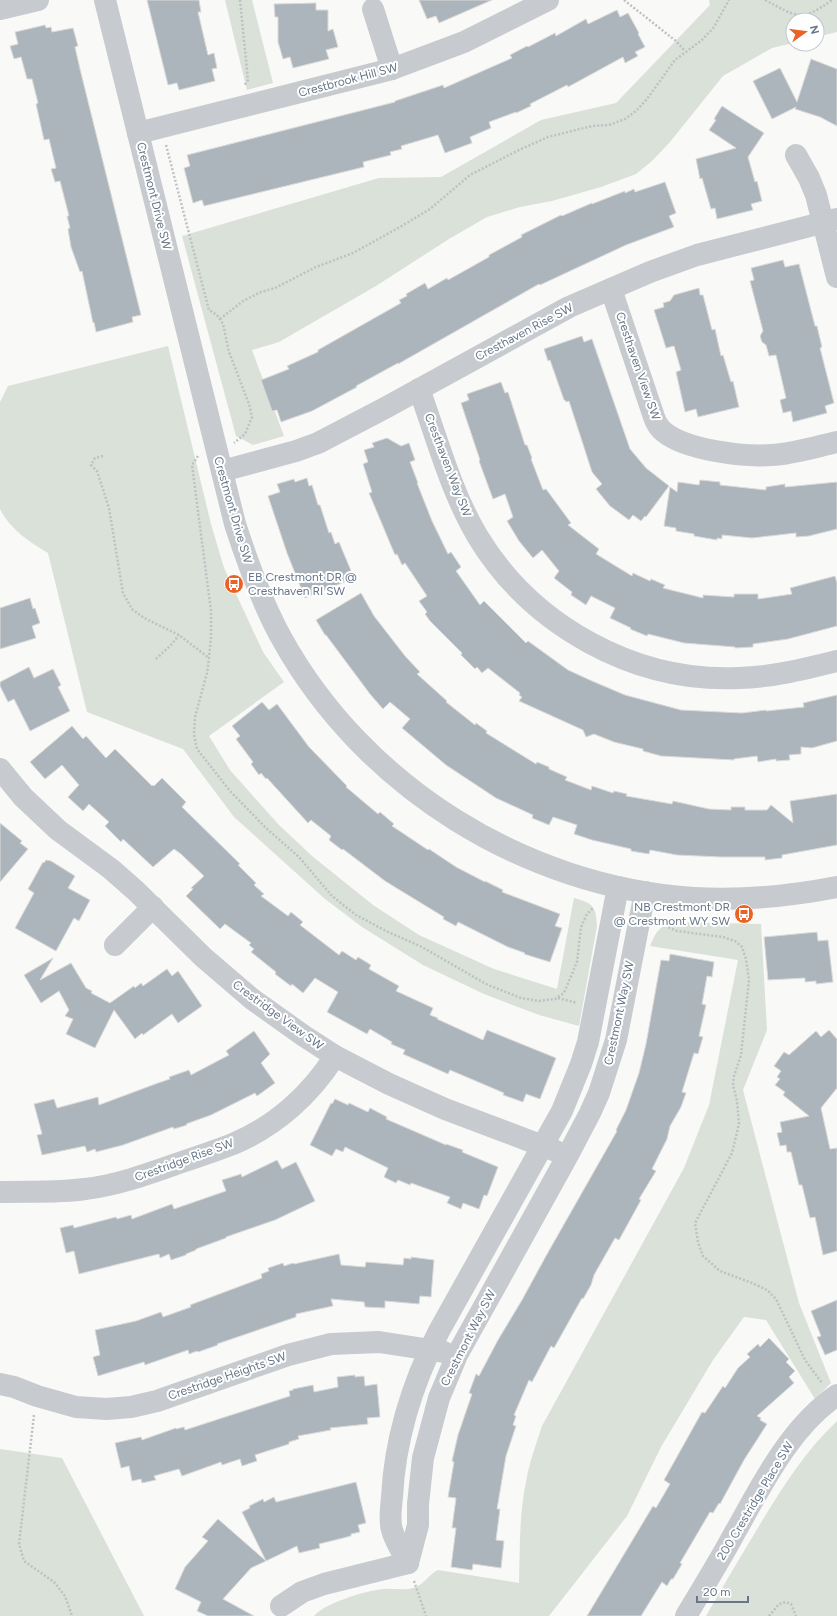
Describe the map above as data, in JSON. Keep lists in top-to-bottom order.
{
  "streets": {
    "street": [
      "Crestbrook Hill SW",
      "Crestmont Drive SW",
      "Cresthaven Rise SW",
      "Cresthaven View SW",
      "Cresthaven Way SW",
      "Crestmont Way SW",
      "Crestridge View SW",
      "Crestridge Rise SW",
      "Crestridge Heights SW",
      "200 Crestridge Place SW"
    ]
  },
  "crossings": [
    ["Crestbrook Hill SW", "Crestmont Drive SW"],
    ["Crestmont Drive SW", "Cresthaven Rise SW"],
    ["Crestmont Drive SW", "Crestmont Way SW"],
    ["Cresthaven Rise SW", "Cresthaven View SW"],
    ["Cresthaven Rise SW", "Cresthaven Way SW"],
    ["Crestmont Way SW", "Crestridge View SW"],
    ["Crestmont Way SW", "Crestridge Heights SW"],
    ["Crestridge View SW", "Crestridge Rise SW"]
  ],
  "places": {
    "bus stop": ["EB Crestmont DR @ Cresthaven RI SW", "NB Crestmont DR @ Crestmont WY SW"]
  },
  "scale_bar": "20 m",
  "north": "right"
}
